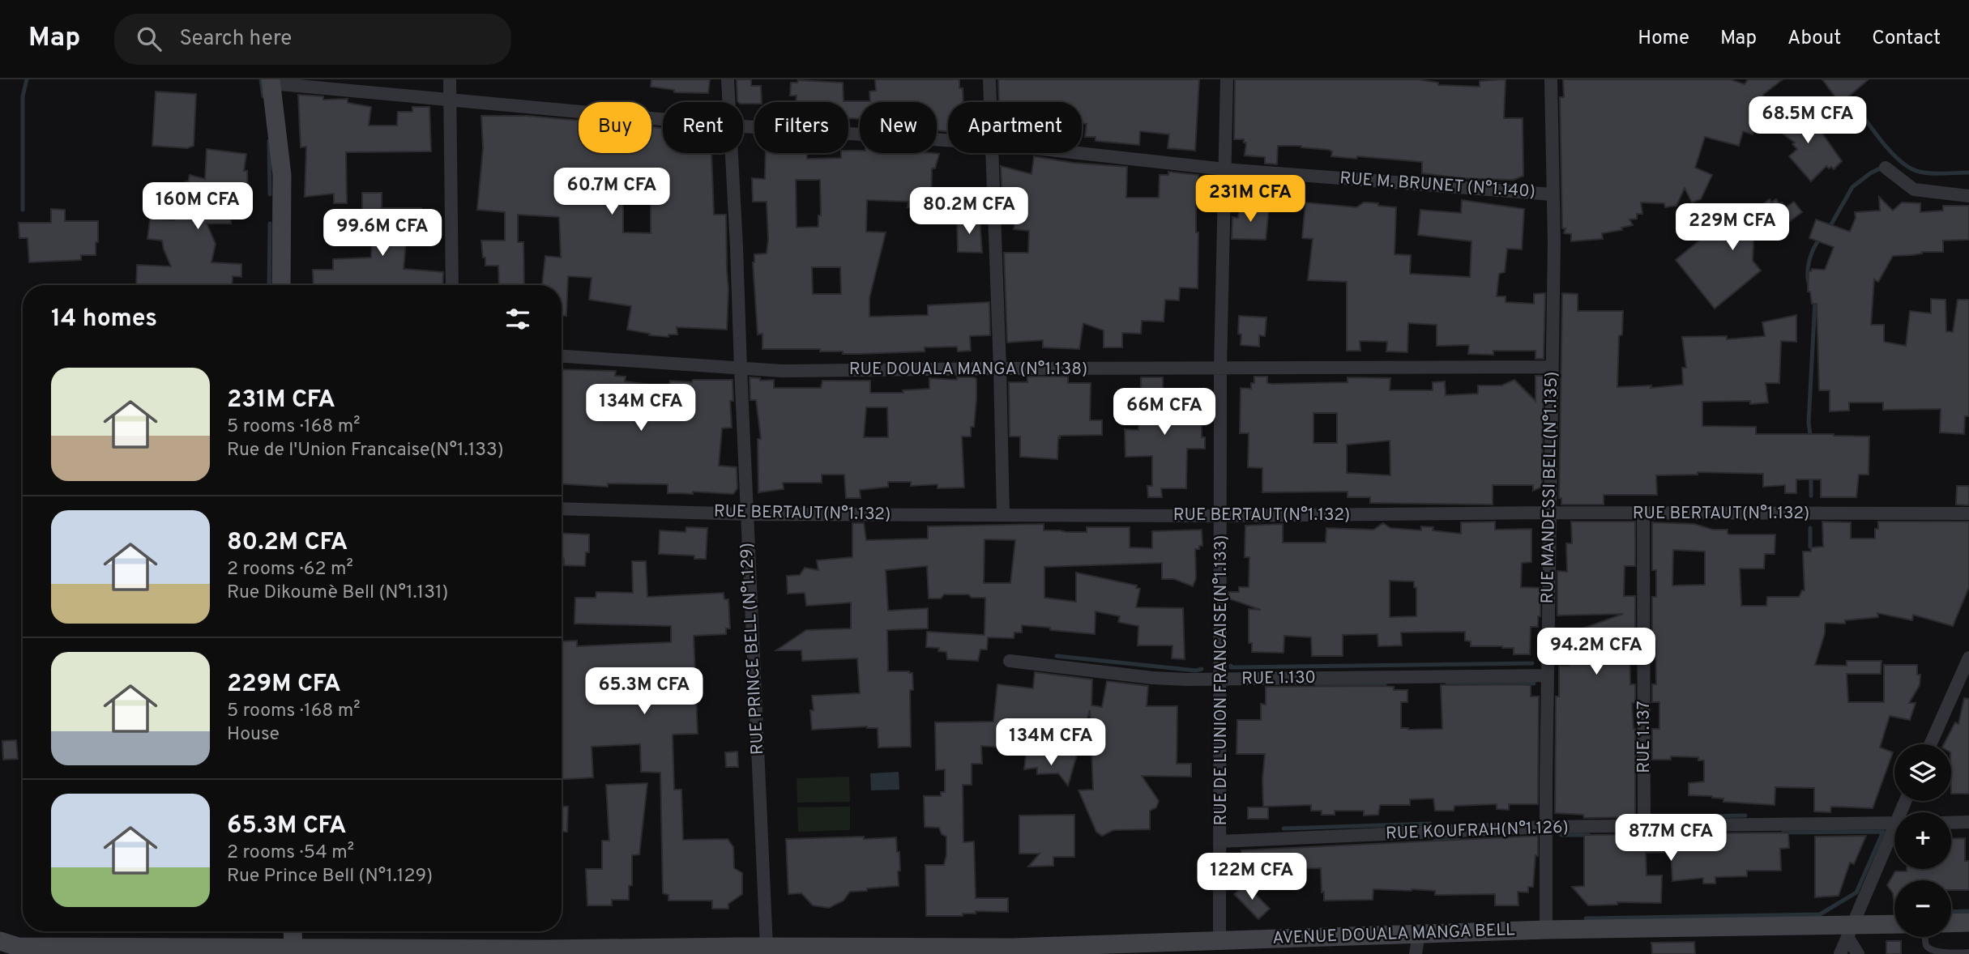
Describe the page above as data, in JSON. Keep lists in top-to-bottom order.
{
  "streets": {
    "street": [
      "RUE M. BRUNET (N°1.140)",
      "RUE DOUALA MANGA (N°1.138)",
      "RUE MANDESSI BELL(N°1.135)",
      "RUE BERTAUT(N°1.132)",
      "RUE PRINCE BELL (N°1.129)",
      "RUE 1.130",
      "RUE DE L'UNION FRANCAISE(N°1.133)",
      "RUE 1.137",
      "RUE KOUFRAH(N°1.126)",
      "AVENUE DOUALA MANGA BELL"
    ]
  },
  "crossings": [
    ["RUE M. BRUNET (N°1.140)", "RUE MANDESSI BELL(N°1.135)"],
    ["RUE M. BRUNET (N°1.140)", "RUE DE L'UNION FRANCAISE(N°1.133)"],
    ["RUE DOUALA MANGA (N°1.138)", "RUE MANDESSI BELL(N°1.135)"],
    ["RUE DOUALA MANGA (N°1.138)", "RUE PRINCE BELL (N°1.129)"],
    ["RUE DOUALA MANGA (N°1.138)", "RUE DE L'UNION FRANCAISE(N°1.133)"],
    ["RUE MANDESSI BELL(N°1.135)", "RUE BERTAUT(N°1.132)"],
    ["RUE MANDESSI BELL(N°1.135)", "RUE 1.130"],
    ["RUE MANDESSI BELL(N°1.135)", "RUE KOUFRAH(N°1.126)"],
    ["RUE MANDESSI BELL(N°1.135)", "AVENUE DOUALA MANGA BELL"],
    ["RUE BERTAUT(N°1.132)", "RUE PRINCE BELL (N°1.129)"],
    ["RUE BERTAUT(N°1.132)", "RUE DE L'UNION FRANCAISE(N°1.133)"],
    ["RUE BERTAUT(N°1.132)", "RUE 1.137"],
    ["RUE PRINCE BELL (N°1.129)", "AVENUE DOUALA MANGA BELL"],
    ["RUE 1.130", "RUE DE L'UNION FRANCAISE(N°1.133)"],
    ["RUE DE L'UNION FRANCAISE(N°1.133)", "RUE KOUFRAH(N°1.126)"],
    ["RUE DE L'UNION FRANCAISE(N°1.133)", "AVENUE DOUALA MANGA BELL"],
    ["RUE 1.137", "RUE KOUFRAH(N°1.126)"]
  ],
  "page": {
    "header": "Map",
    "search": "Search here",
    "nav": [
      "Home",
      "Map",
      "About",
      "Contact"
    ],
    "price": [
      "68.5M CFA",
      "60.7M CFA",
      "231M CFA",
      "160M CFA",
      "80.2M CFA",
      "229M CFA",
      "99.6M CFA",
      "134M CFA",
      "66M CFA",
      "94.2M CFA",
      "65.3M CFA",
      "134M CFA",
      "87.7M CFA",
      "122M CFA"
    ],
    "chip": [
      "Buy",
      "Rent",
      "Filters",
      "New",
      "Apartment"
    ],
    "heading": "14 homes",
    "list": [
      {
        "name": "231M CFA",
        "note": "5 rooms · 168 m² · Rue de l'Union Francaise(N°1.133)"
      },
      {
        "name": "80.2M CFA",
        "note": "2 rooms · 62 m² · Rue Dikoumè Bell (N°1.131)"
      },
      {
        "name": "229M CFA",
        "note": "5 rooms · 168 m² · House"
      },
      {
        "name": "65.3M CFA",
        "note": "2 rooms · 54 m² · Rue Prince Bell (N°1.129)"
      }
    ],
    "map_buttons": ["+", "−"]
  }
}
